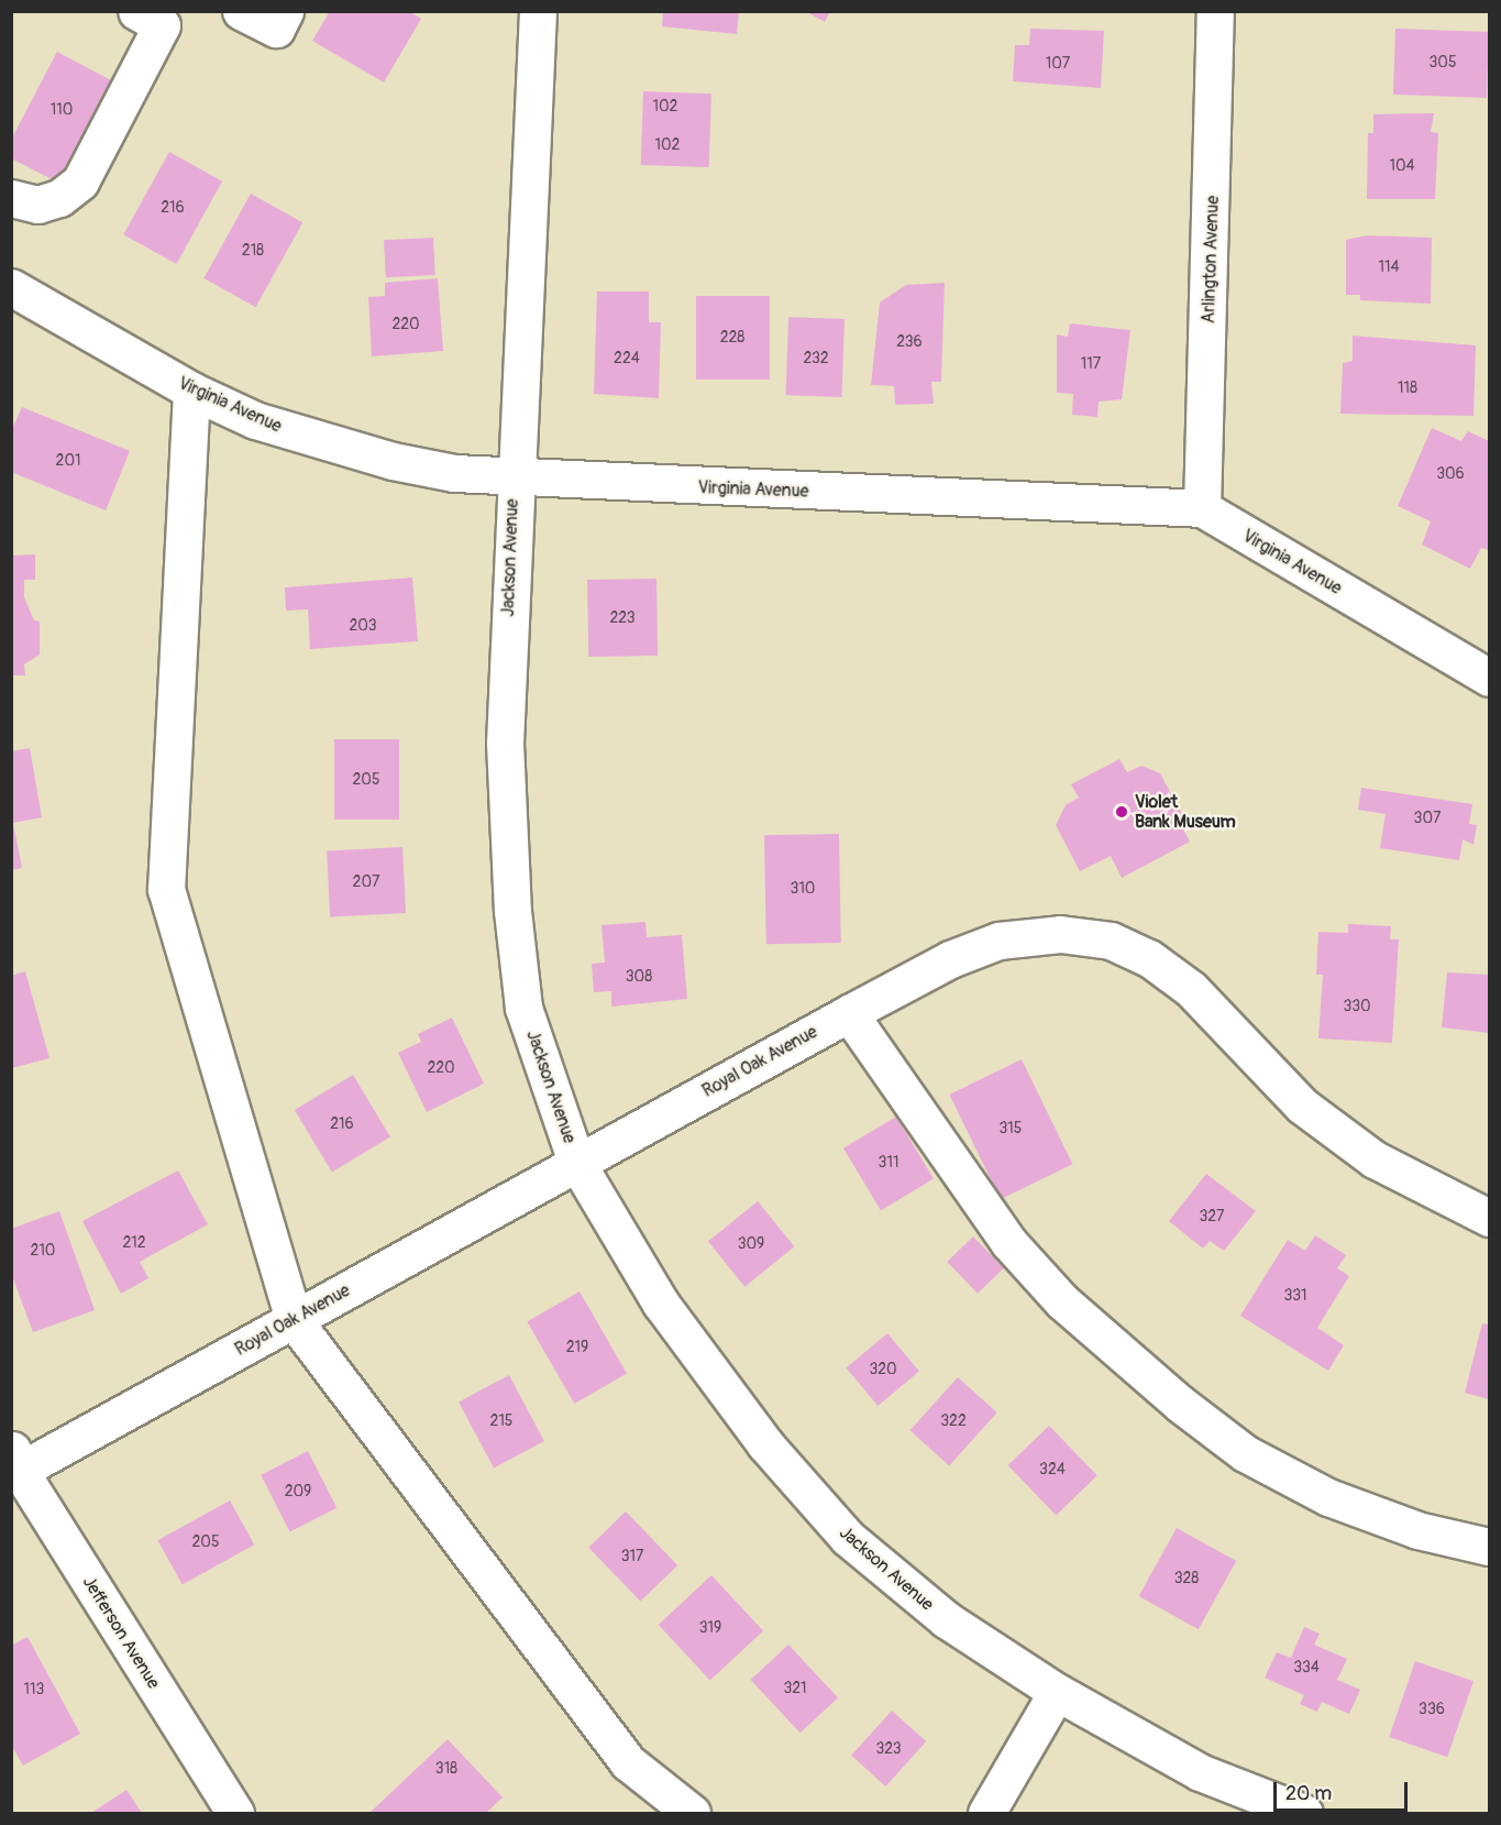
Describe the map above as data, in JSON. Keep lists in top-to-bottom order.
{
  "streets": {
    "street": [
      "Arlington Avenue",
      "Virginia Avenue",
      "Jackson Avenue",
      "Royal Oak Avenue",
      "Jefferson Avenue"
    ]
  },
  "crossings": [
    ["Arlington Avenue", "Virginia Avenue"],
    ["Virginia Avenue", "Jackson Avenue"],
    ["Jackson Avenue", "Royal Oak Avenue"],
    ["Royal Oak Avenue", "Jefferson Avenue"]
  ],
  "places": ["Violet Bank Museum"],
  "house_numbers": [
    "305",
    "107",
    "102",
    "110",
    "102",
    "104",
    "216",
    "218",
    "114",
    "220",
    "228",
    "236",
    "224",
    "232",
    "117",
    "118",
    "201",
    "306",
    "223",
    "203",
    "205",
    "307",
    "207",
    "310",
    "308",
    "330",
    "220",
    "216",
    "315",
    "311",
    "327",
    "212",
    "309",
    "210",
    "331",
    "219",
    "320",
    "215",
    "322",
    "324",
    "209",
    "205",
    "317",
    "328",
    "319",
    "334",
    "321",
    "113",
    "336",
    "323",
    "318"
  ],
  "scale_bar": "20 m"
}
